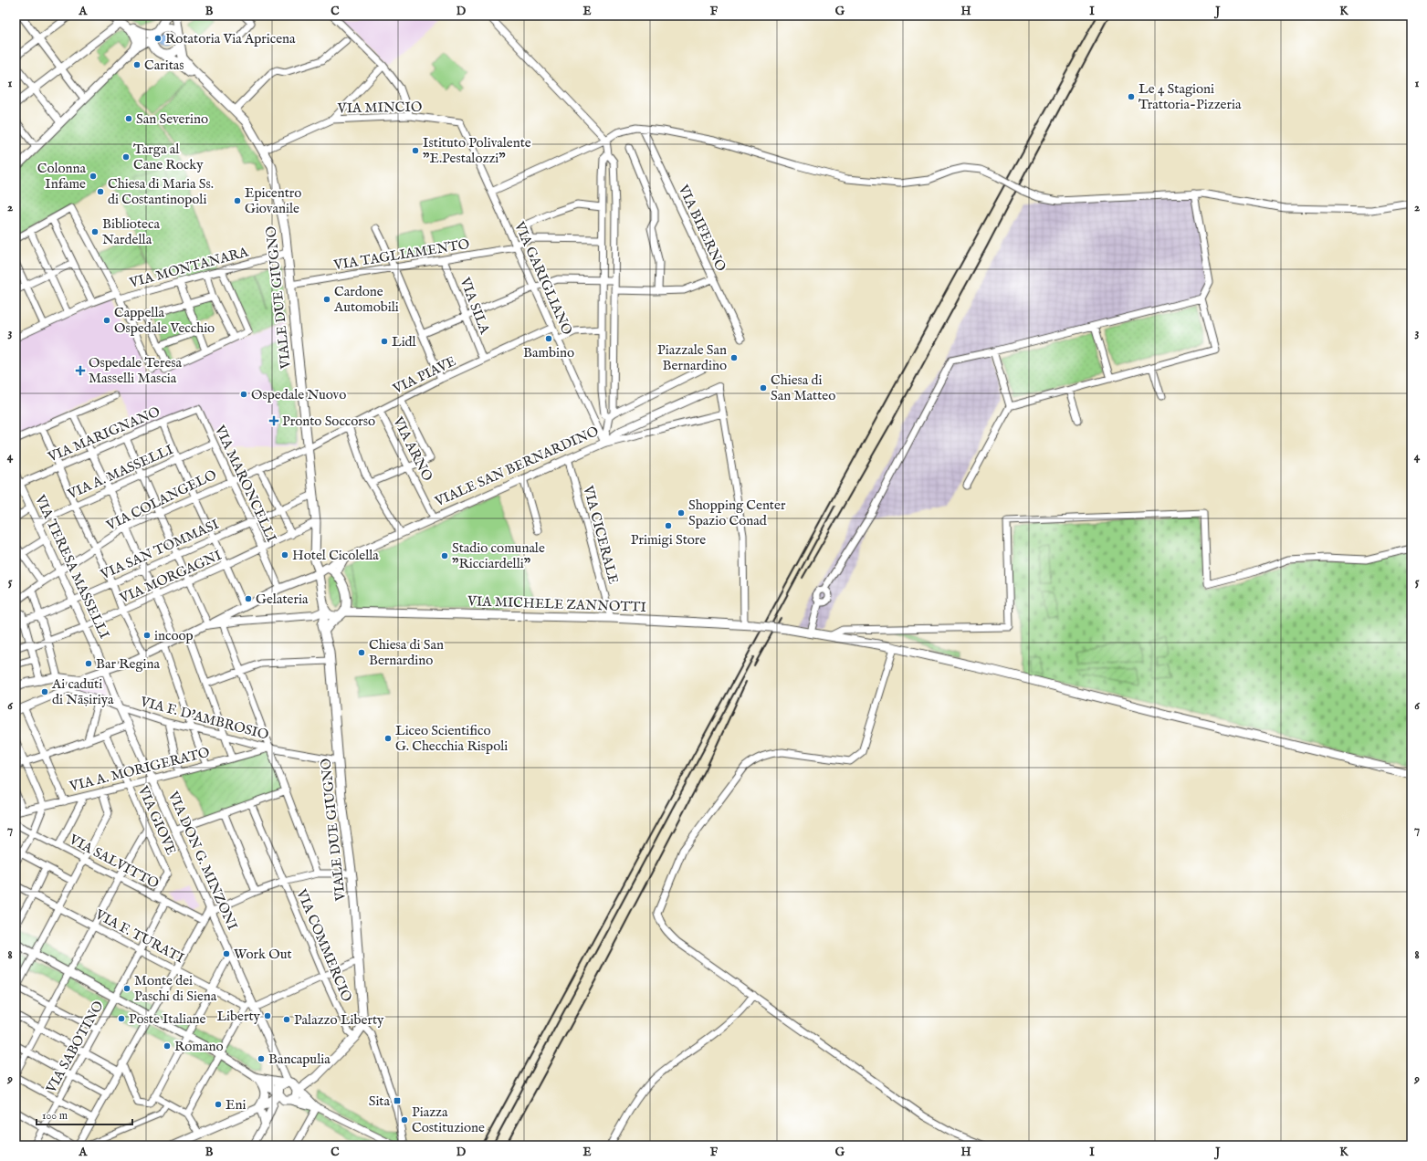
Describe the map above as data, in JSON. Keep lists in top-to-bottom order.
{
  "streets": {
    "main road": ["VIALE DUE GIUGNO", "VIA MICHELE ZANNOTTI"],
    "street": [
      "VIA MINCIO",
      "VIA BIFERNO",
      "VIA TAGLIAMENTO",
      "VIA MONTANARA",
      "VIA GARIGLIANO",
      "VIA SILA",
      "VIA PIAVE",
      "VIA MARIGNANO",
      "VIA ARNO",
      "VIALE SAN BERNARDINO",
      "VIA A. MASSELLI",
      "VIA MARONCELLI",
      "VIA COLANGELO",
      "VIA CICERALE",
      "VIA SAN TOMMASI",
      "VIA TERESA MASSELLI",
      "VIA MORGAGNI",
      "VIA F. D'AMBROSIO",
      "VIA A. MORIGERATO",
      "VIA GIOVE",
      "VIA DON G. MINZONI",
      "VIA SALVITTO",
      "VIA F. TURATI",
      "VIA COMMERCIO",
      "VIA SABOTINO"
    ]
  },
  "crossings": [
    ["VIA MINCIO", "VIA GARIGLIANO"],
    ["VIA MINCIO", "VIALE DUE GIUGNO"],
    ["VIA TAGLIAMENTO", "VIA GARIGLIANO"],
    ["VIA TAGLIAMENTO", "VIALE DUE GIUGNO"],
    ["VIA TAGLIAMENTO", "VIA SILA"],
    ["VIA MONTANARA", "VIALE DUE GIUGNO"],
    ["VIA GARIGLIANO", "VIA PIAVE"],
    ["VIA GARIGLIANO", "VIALE SAN BERNARDINO"],
    ["VIALE DUE GIUGNO", "VIA PIAVE"],
    ["VIALE DUE GIUGNO", "VIALE SAN BERNARDINO"],
    ["VIALE DUE GIUGNO", "VIA COLANGELO"],
    ["VIALE DUE GIUGNO", "VIA SAN TOMMASI"],
    ["VIALE DUE GIUGNO", "VIA MORGAGNI"],
    ["VIALE DUE GIUGNO", "VIA MICHELE ZANNOTTI"],
    ["VIALE DUE GIUGNO", "VIA F. D'AMBROSIO"],
    ["VIA SILA", "VIA PIAVE"],
    ["VIA PIAVE", "VIA ARNO"],
    ["VIA PIAVE", "VIA COLANGELO"],
    ["VIA MARIGNANO", "VIA MARONCELLI"],
    ["VIA MARIGNANO", "VIA TERESA MASSELLI"],
    ["VIA ARNO", "VIALE SAN BERNARDINO"],
    ["VIALE SAN BERNARDINO", "VIA CICERALE"],
    ["VIA A. MASSELLI", "VIA MARONCELLI"],
    ["VIA A. MASSELLI", "VIA TERESA MASSELLI"],
    ["VIA MARONCELLI", "VIA COLANGELO"],
    ["VIA MARONCELLI", "VIA SAN TOMMASI"],
    ["VIA MARONCELLI", "VIA MORGAGNI"],
    ["VIA COLANGELO", "VIA TERESA MASSELLI"],
    ["VIA CICERALE", "VIA MICHELE ZANNOTTI"],
    ["VIA SAN TOMMASI", "VIA TERESA MASSELLI"],
    ["VIA TERESA MASSELLI", "VIA MORGAGNI"],
    ["VIA TERESA MASSELLI", "VIA DON G. MINZONI"],
    ["VIA F. D'AMBROSIO", "VIA A. MORIGERATO"],
    ["VIA F. D'AMBROSIO", "VIA DON G. MINZONI"],
    ["VIA A. MORIGERATO", "VIA GIOVE"],
    ["VIA A. MORIGERATO", "VIA DON G. MINZONI"],
    ["VIA GIOVE", "VIA SALVITTO"],
    ["VIA DON G. MINZONI", "VIA F. TURATI"],
    ["VIA SALVITTO", "VIA SABOTINO"],
    ["VIA F. TURATI", "VIA SABOTINO"]
  ],
  "places": {
    "other": [
      "Rotatoria Via Apricena",
      "Caritas",
      "Le 4 Stagioni Trattoria-Pizzeria",
      "San Severino",
      "Istituto Polivalente \"E.Pestalozzi\"",
      "Targa al Cane Rocky",
      "Colonna Infame",
      "Chiesa di Maria Ss. di Costantinopoli",
      "Epicentro Giovanile",
      "Biblioteca Nardella",
      "Cardone Automobili",
      "Cappella Ospedale Vecchio",
      "Bambino",
      "Lidl",
      "Piazzale San Bernardino",
      "Chiesa di San Matteo",
      "Ospedale Nuovo",
      "Shopping Center Spazio Conad",
      "Primigi Store",
      "Hotel Cicolella",
      "Stadio comunale \"Ricciardelli\"",
      "Gelateria",
      "incoop",
      "Chiesa di San Bernardino",
      "Bar Regina",
      "Ai caduti di Nāṣiriya",
      "Liceo Scientifico G. Checchia Rispoli",
      "Work Out",
      "Monte dei Paschi di Siena",
      "Liberty",
      "Poste Italiane",
      "Palazzo Liberty",
      "Romano",
      "Bancapulia",
      "Eni",
      "Piazza Costituzione"
    ],
    "health": ["Ospedale Teresa Masselli Mascia", "Pronto Soccorso"],
    "transit": ["Sita"]
  },
  "scale_bar": "100 m",
  "grid": {
    "columns": [
      "A",
      "B",
      "C",
      "D",
      "E",
      "F",
      "G",
      "H",
      "I",
      "J",
      "K"
    ],
    "rows": [
      "1",
      "2",
      "3",
      "4",
      "5",
      "6",
      "7",
      "8",
      "9"
    ]
  }
}
